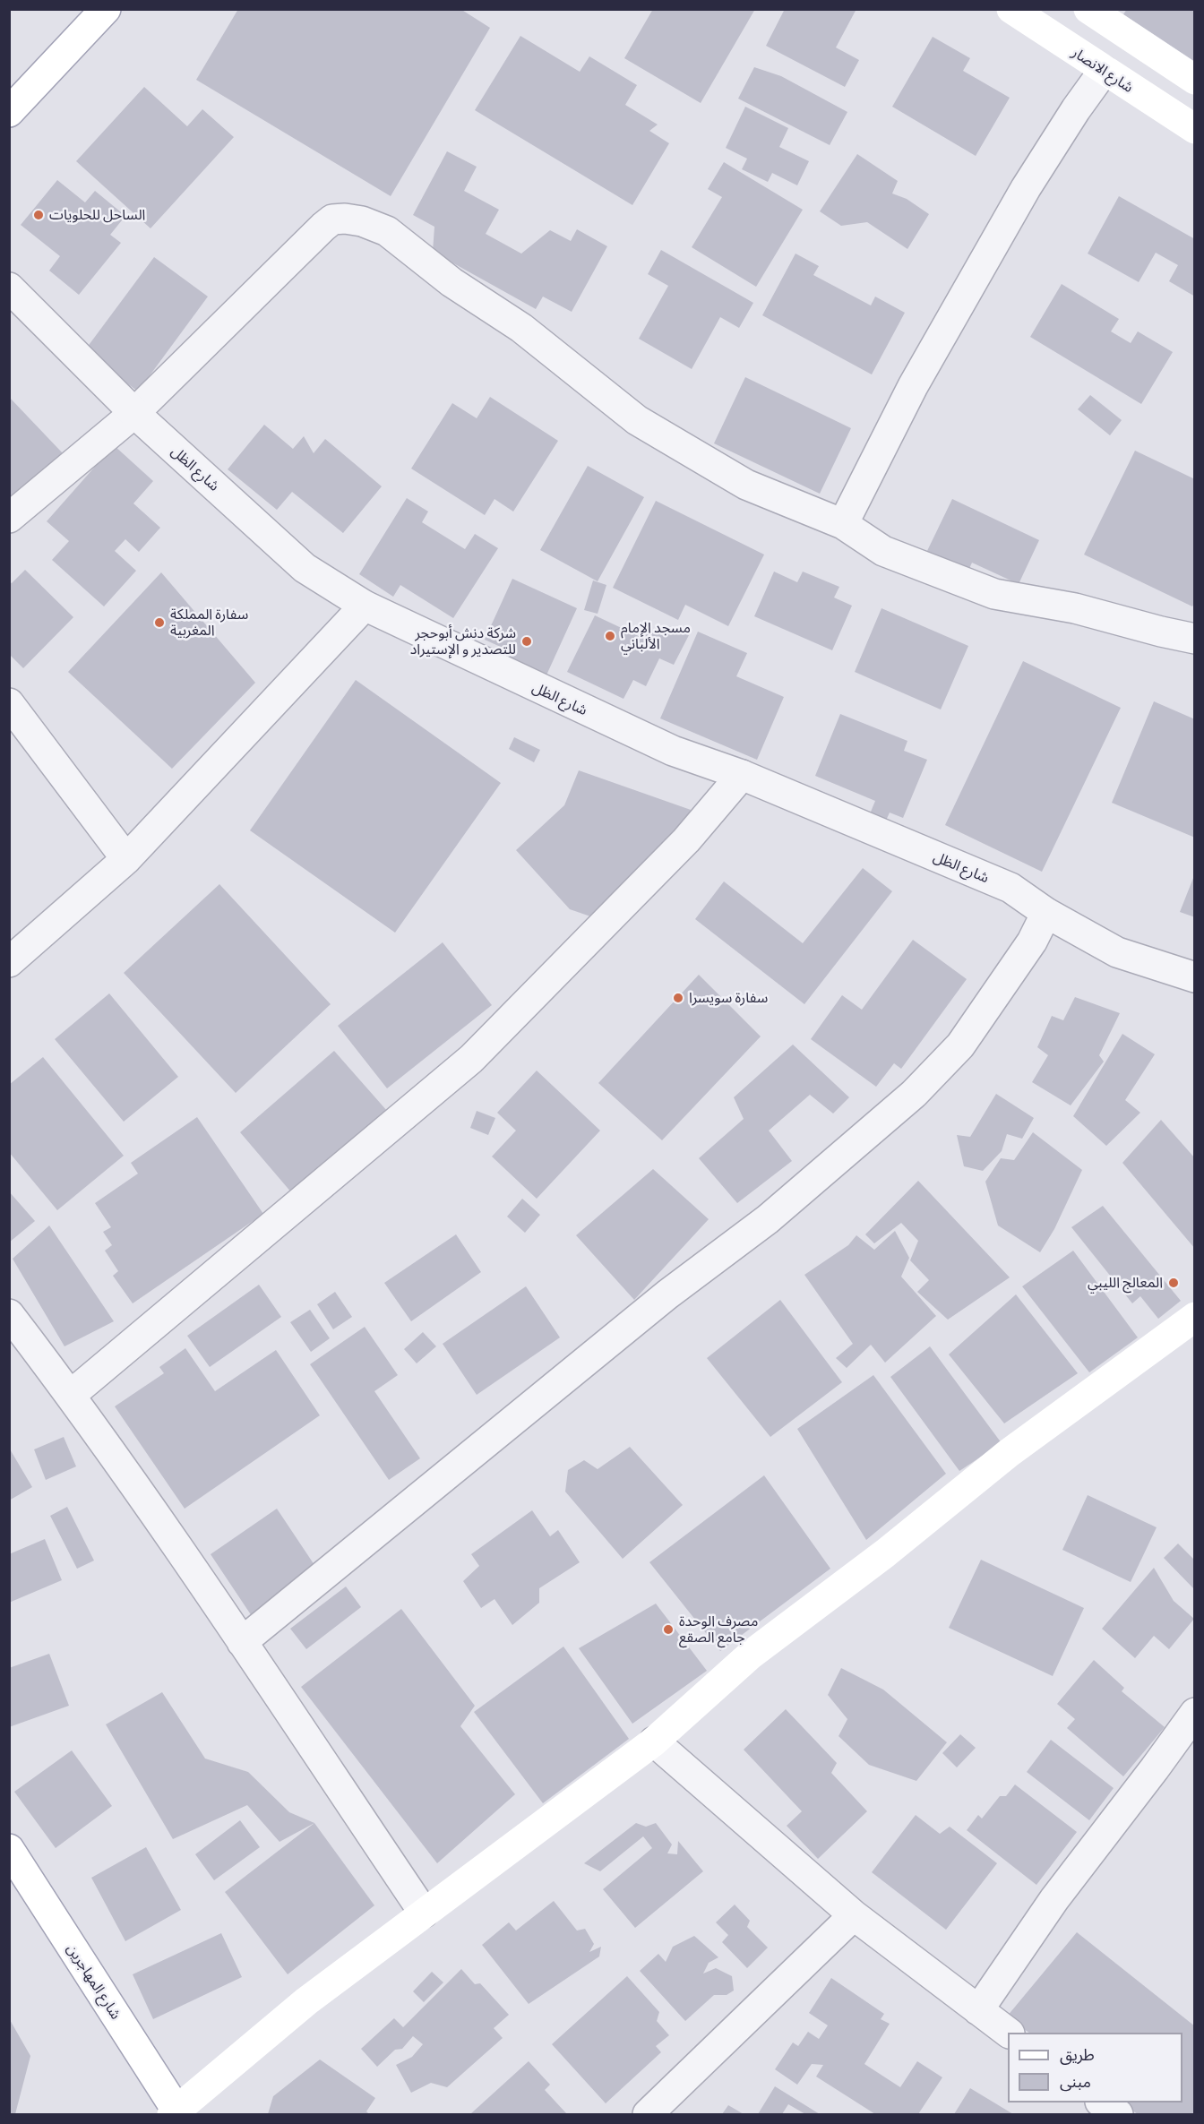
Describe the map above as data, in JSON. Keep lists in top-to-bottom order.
{
  "streets": {
    "main road": ["شارع الانصار", "شارع المهاجرين"],
    "street": ["شارع الظل"]
  },
  "places": [
    "الساحل للحلويات",
    "سفارة المملكة المغربية",
    "مسجد الإمام الألباني",
    "شركة دنش أبوحجر للتصدير و الإستيراد",
    "سفارة سويسرا",
    "المعالج الليبي",
    "مصرف الوحدة جامع الصقع"
  ],
  "legend": ["طريق", "مبنى"]
}
